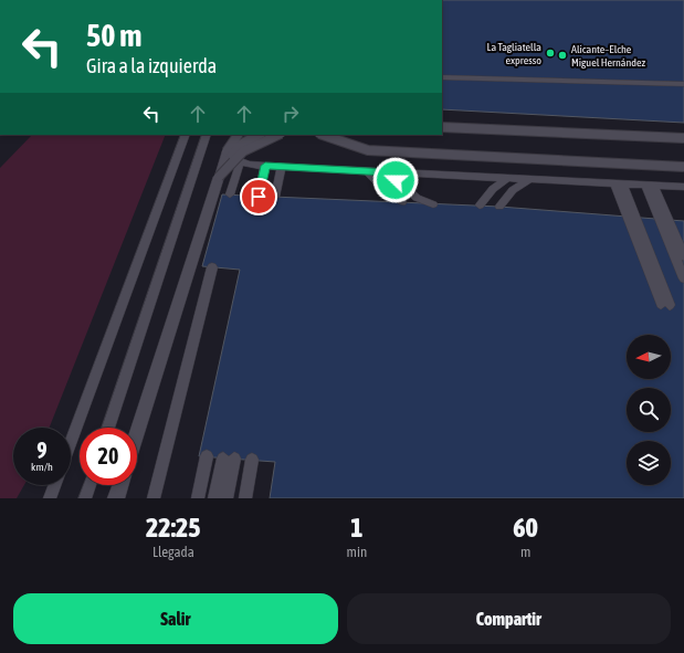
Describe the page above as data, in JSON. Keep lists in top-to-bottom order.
{
  "places": ["La Tagliatella expresso", "Alicante–Elche Miguel Hernández"],
  "north": "left",
  "page": {
    "turn": ["50 m", "Gira a la izquierda"],
    "speed": "9 km/h",
    "limit": "20",
    "eta": [
      "22:25",
      "Llegada",
      "1",
      "min",
      "60",
      "m"
    ],
    "buttons": ["Salir", "Compartir"]
  }
}
